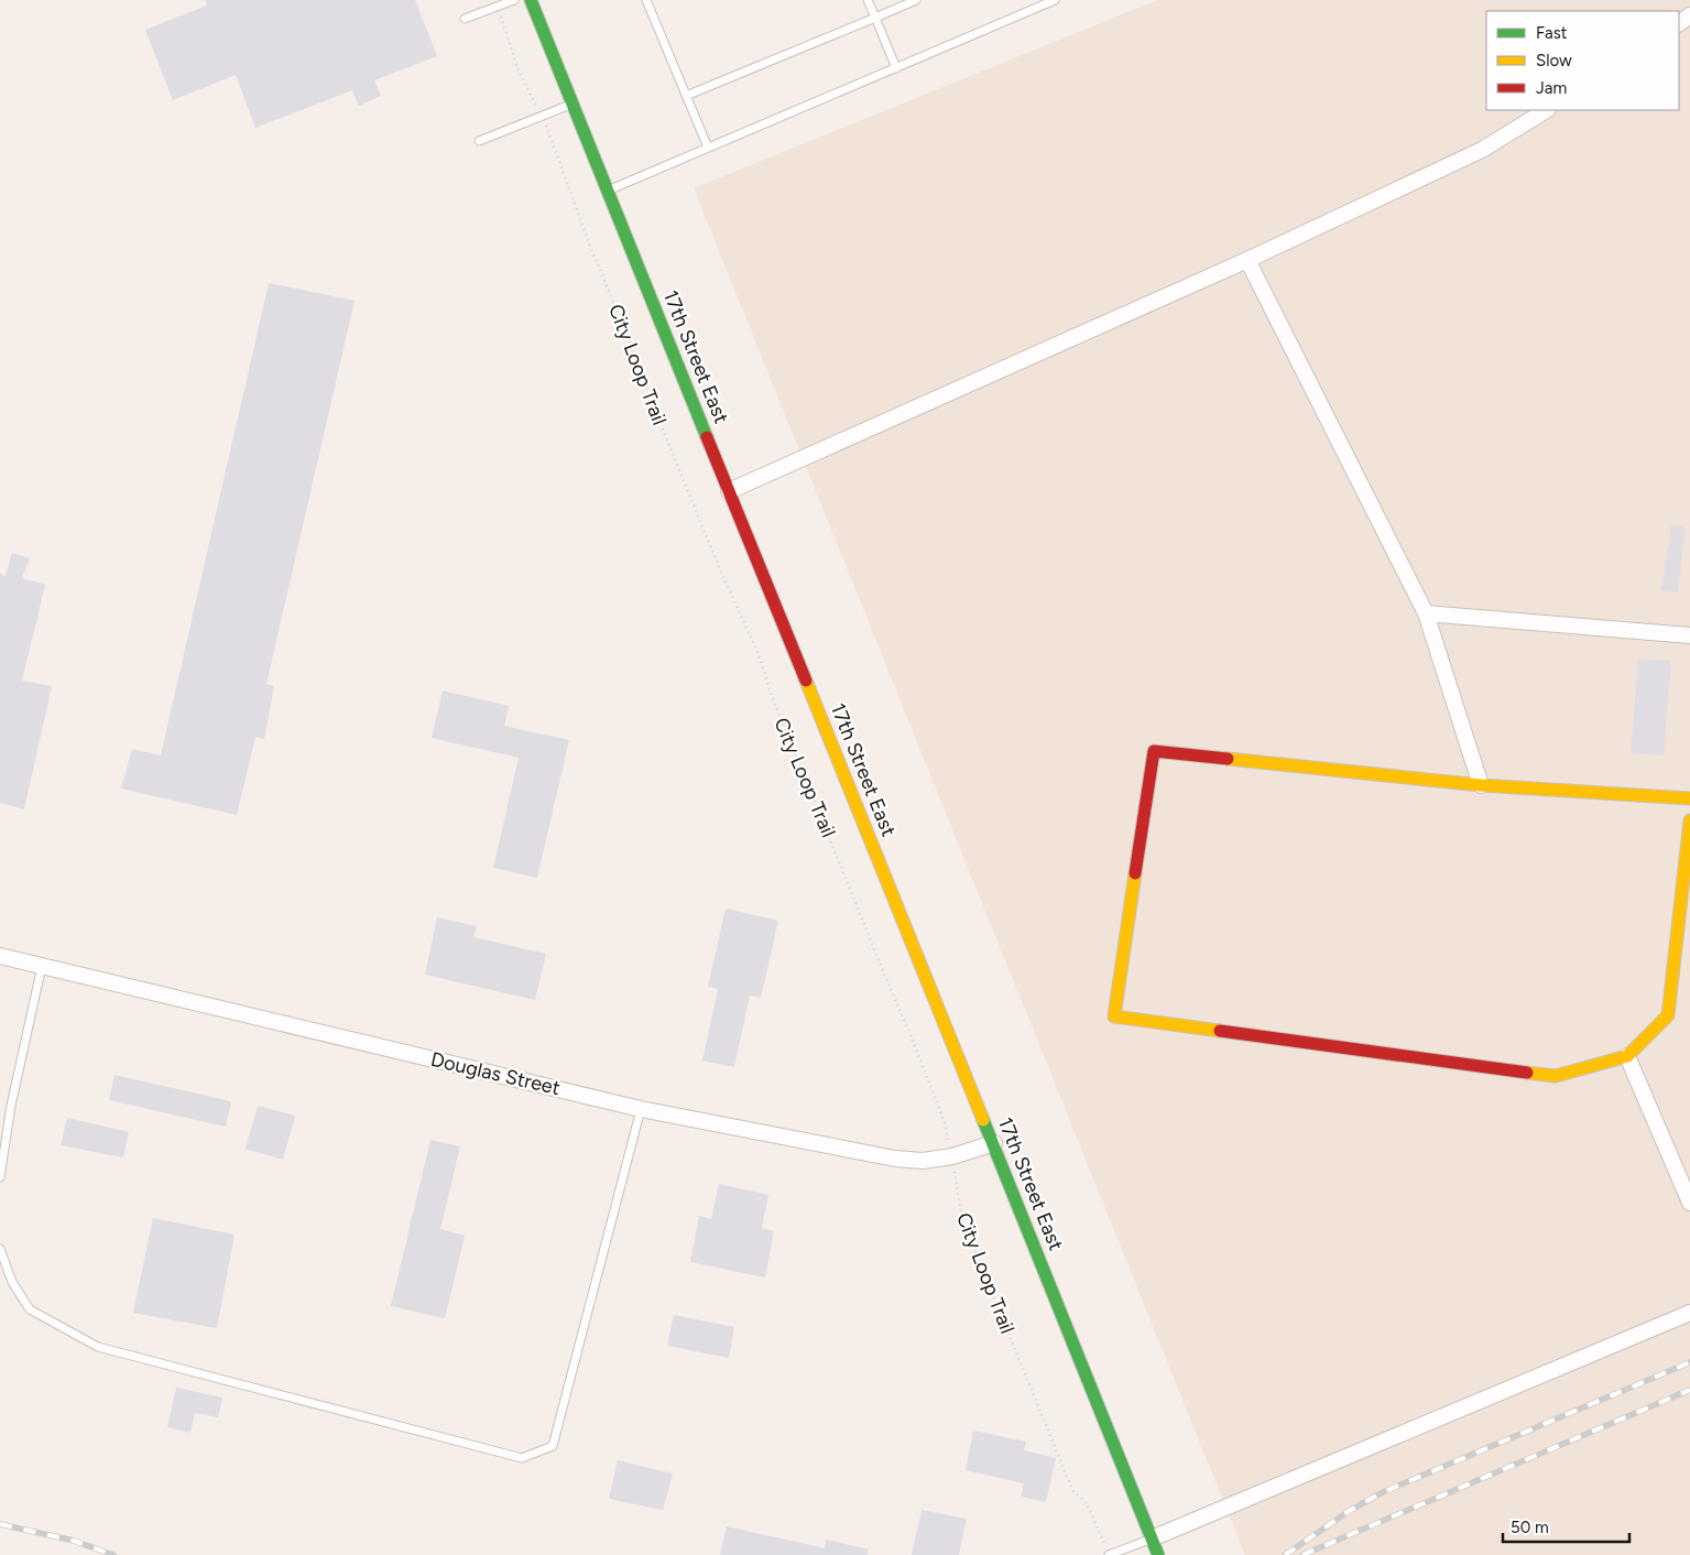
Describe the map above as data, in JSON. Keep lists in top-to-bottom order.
{
  "streets": {
    "main road": ["17th Street East"],
    "street": ["Douglas Street"],
    "path": ["City Loop Trail"]
  },
  "crossings": [
    ["17th Street East", "Douglas Street"],
    ["City Loop Trail", "Douglas Street"]
  ],
  "legend": ["Fast", "Slow", "Jam"],
  "scale_bar": "50 m"
}
